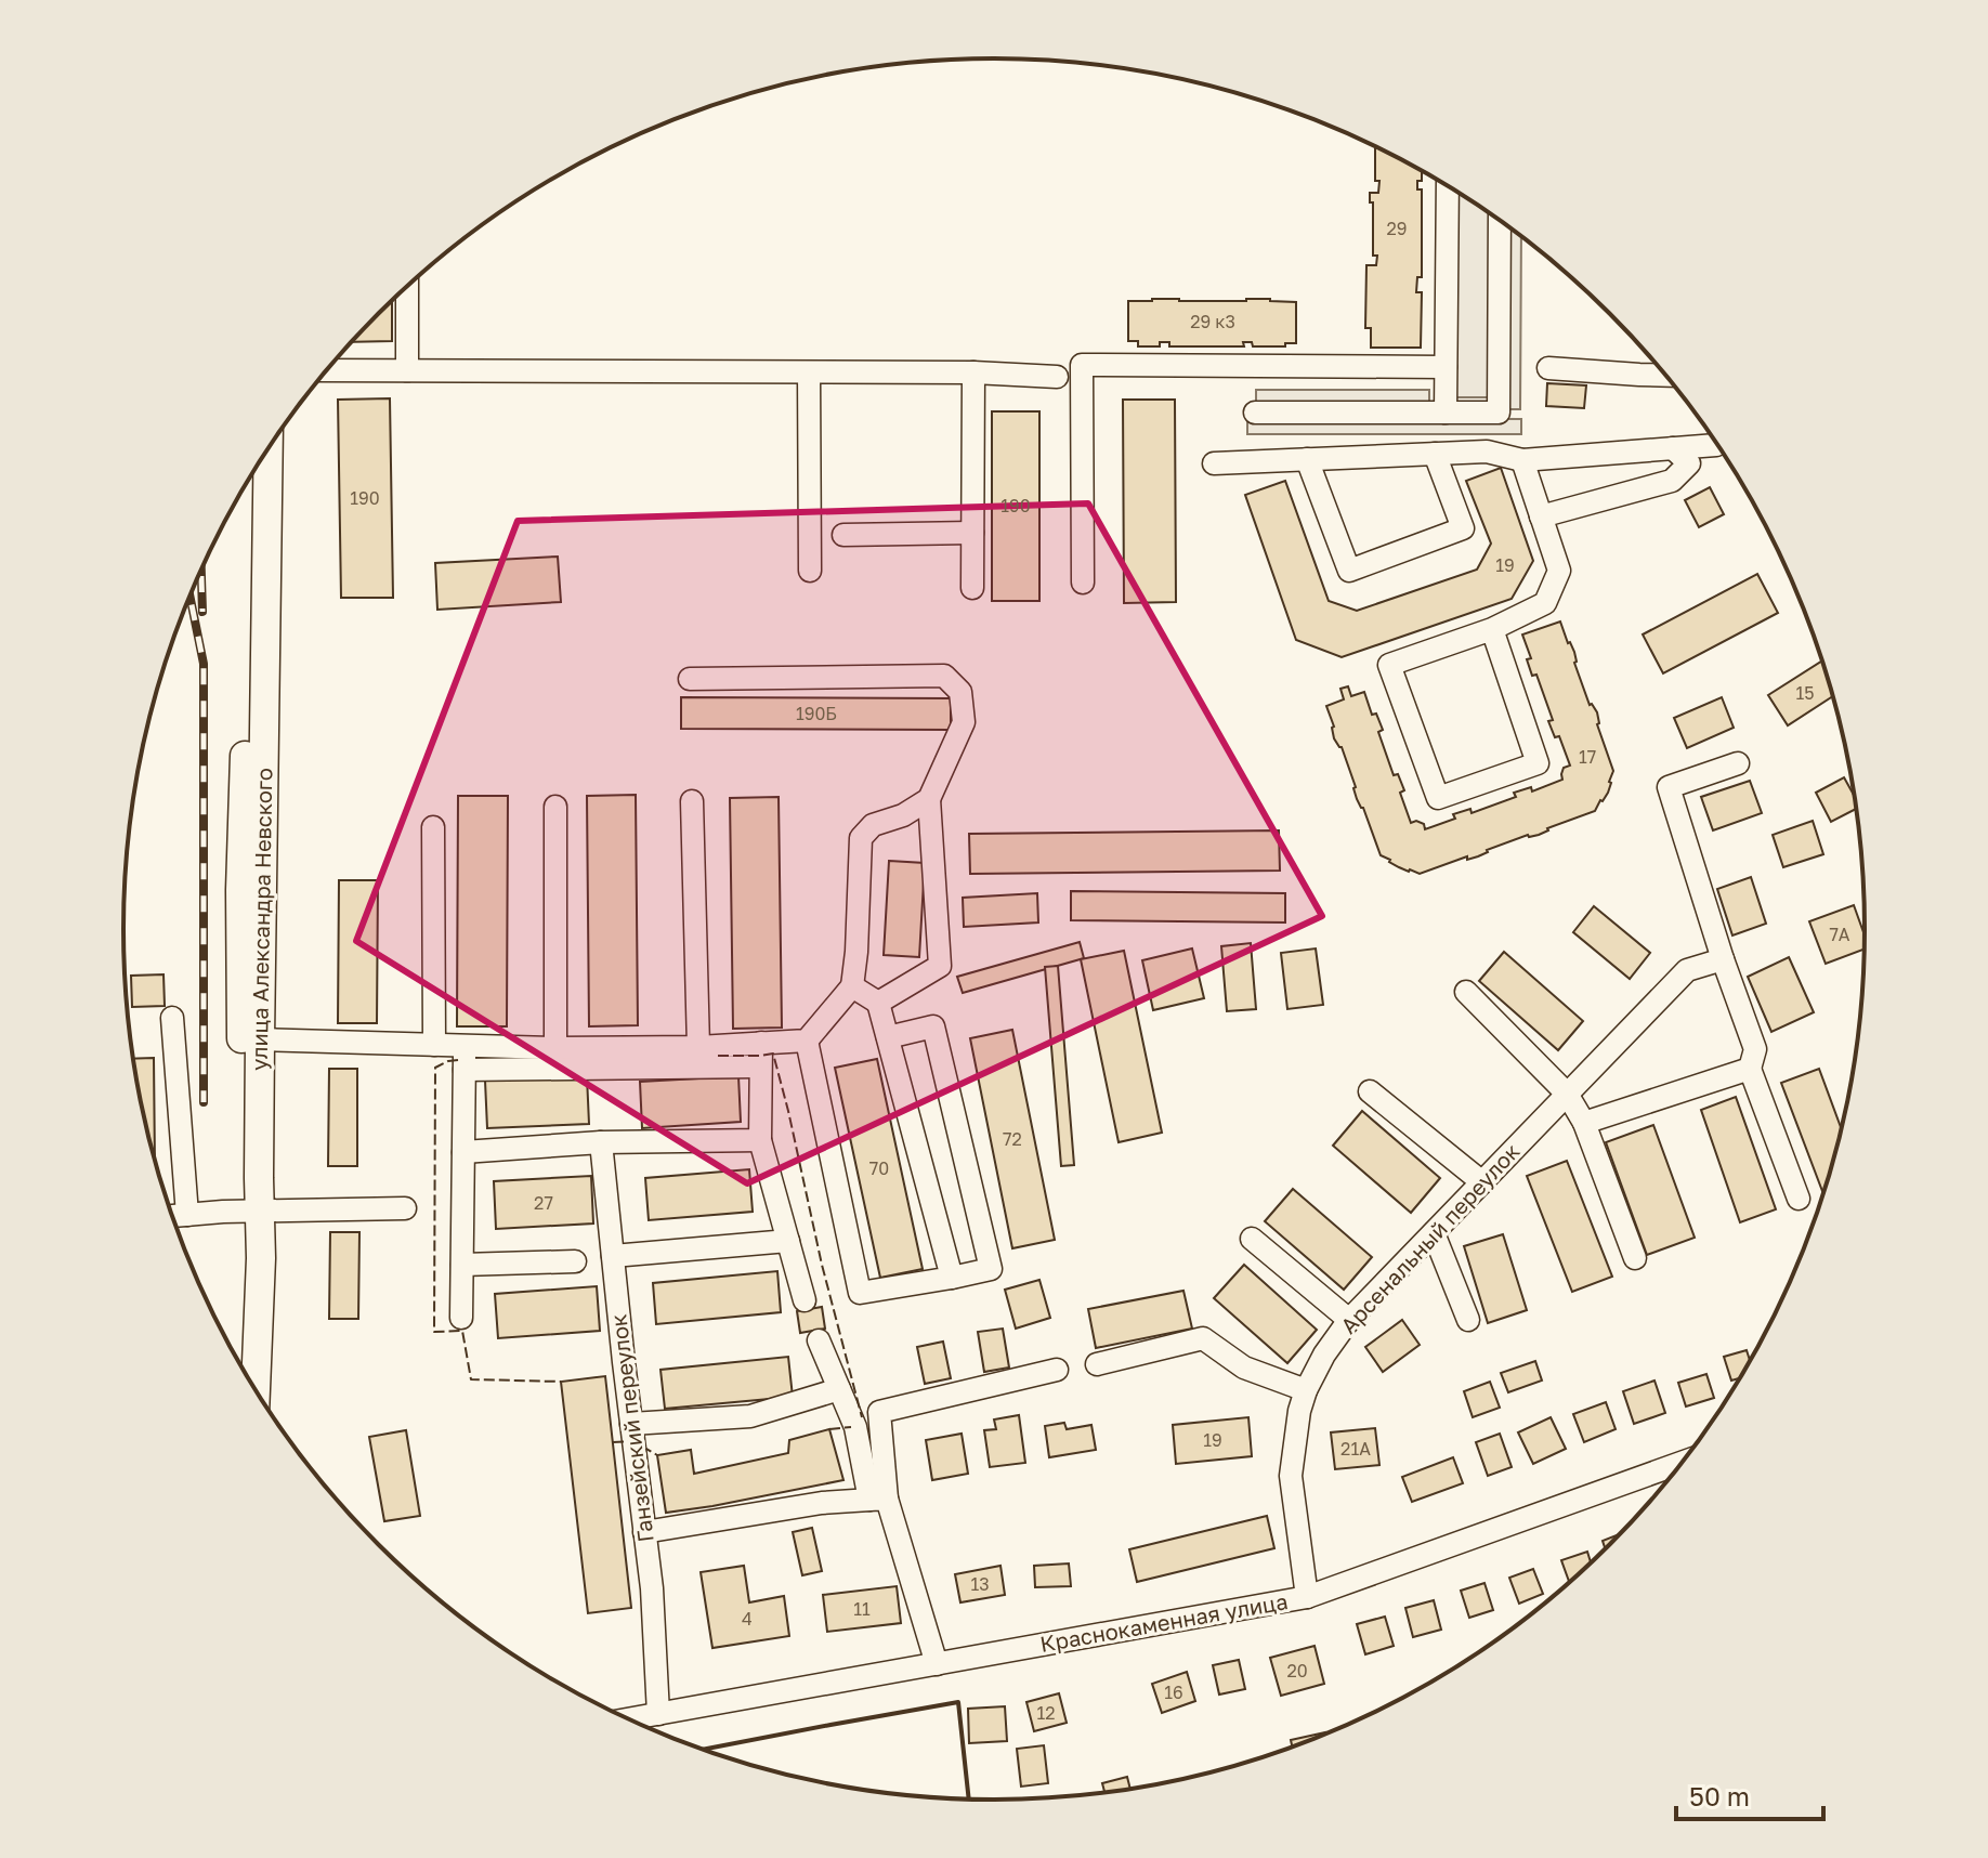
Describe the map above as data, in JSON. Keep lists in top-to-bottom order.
{
  "streets": {
    "main road": ["улица Александра Невского"],
    "street": ["Арсенальный переулок", "Ганзейский переулок", "Краснокаменная улица"]
  },
  "crossings": [
    ["Арсенальный переулок", "Краснокаменная улица"],
    ["Ганзейский переулок", "Краснокаменная улица"]
  ],
  "house_numbers": [
    "29",
    "29 к3",
    "190",
    "190",
    "19",
    "15",
    "190Б",
    "17",
    "7А",
    "72",
    "70",
    "27",
    "19",
    "21А",
    "13",
    "11",
    "4",
    "20",
    "16",
    "12"
  ],
  "scale_bar": "50 m"
}
